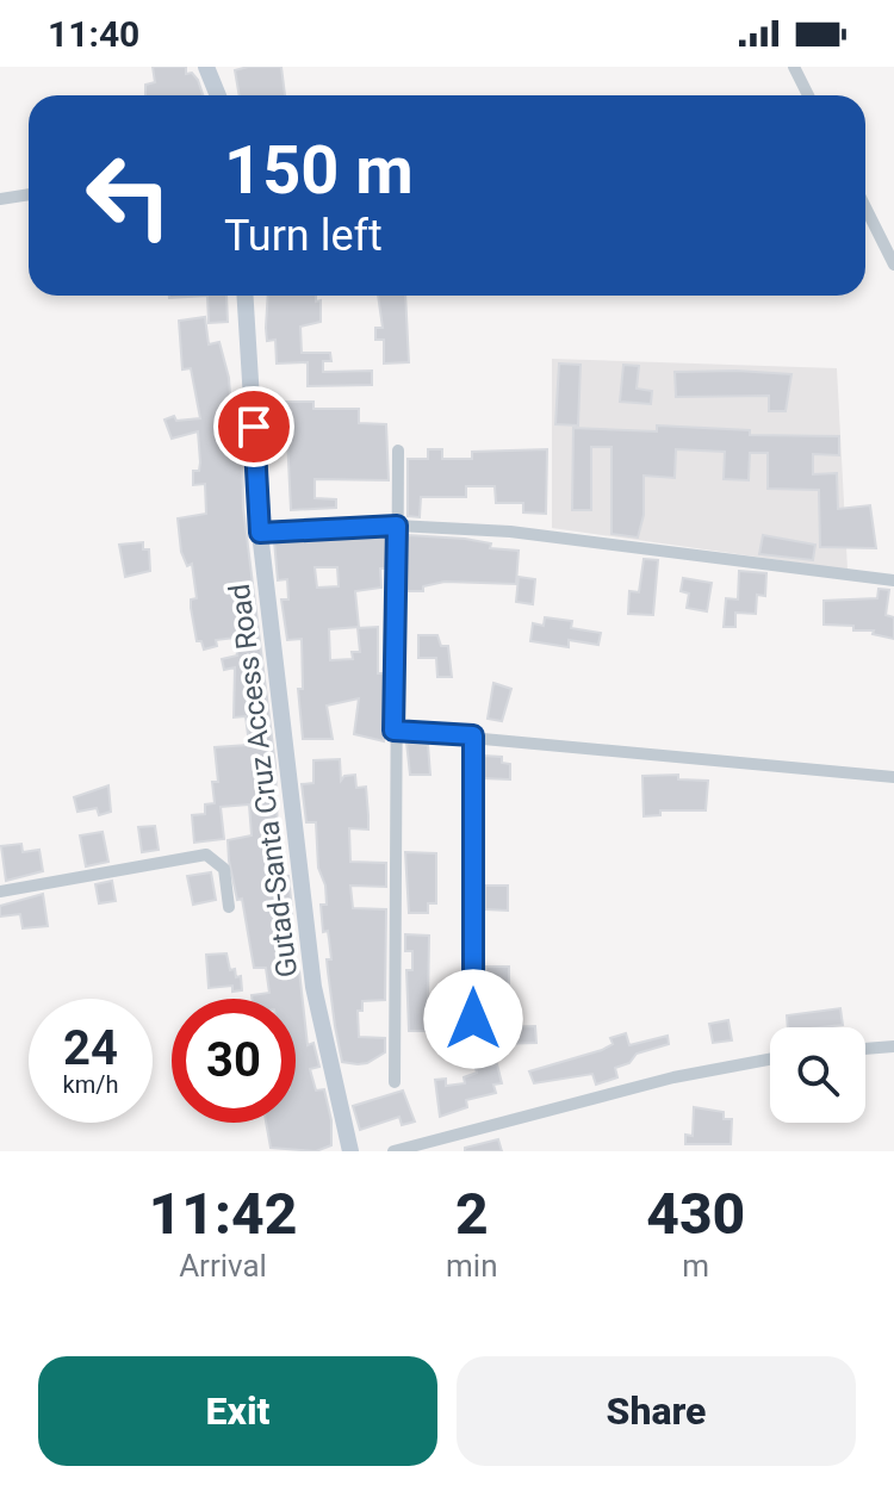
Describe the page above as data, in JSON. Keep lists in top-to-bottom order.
{
  "streets": {
    "main road": ["Gutad-Santa Cruz Access Road"]
  },
  "page": {
    "status": "11:40",
    "turn": ["150 m", "Turn left"],
    "speed": "24 km/h",
    "limit": "30",
    "eta": [
      "11:42",
      "Arrival",
      "2",
      "min",
      "430",
      "m"
    ],
    "buttons": ["Exit", "Share"]
  }
}
